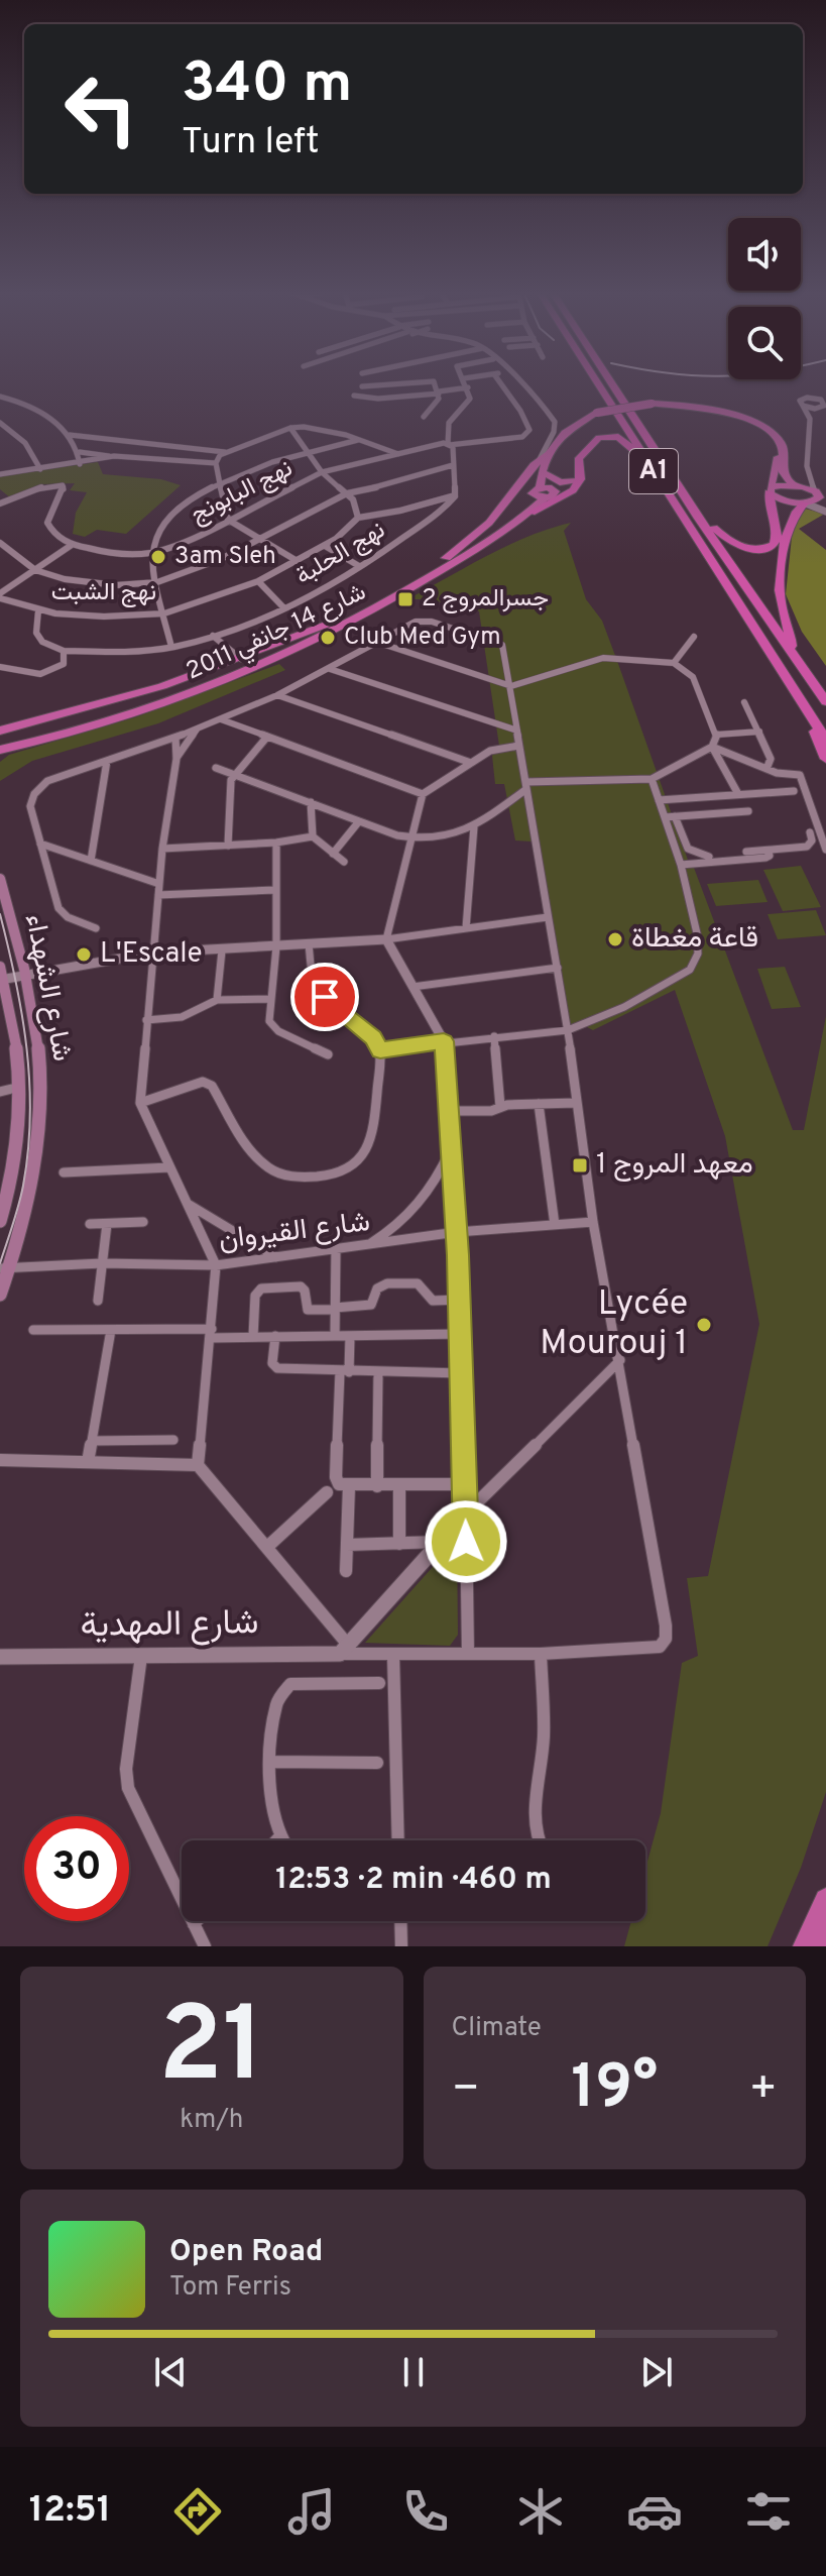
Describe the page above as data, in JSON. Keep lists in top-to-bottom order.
{
  "streets": {
    "highway": ["A1", "شارع 14 جانفي 2011"],
    "main road": ["شارع الشهداء"],
    "street": [
      "نهج البابونج",
      "نهج الحلبة",
      "نهج الشبت",
      "شارع القيروان",
      "شارع المهدية"
    ]
  },
  "crossings": [
    ["نهج الحلبة", "نهج الشبت"],
    ["شارع الشهداء", "شارع القيروان"]
  ],
  "places": {
    "other": [
      "3am Sleh",
      "Club Med Gym",
      "قاعة مغطاة",
      "L'Escale",
      "Lycée Mourouj 1"
    ],
    "transit": ["جسرالمروج 2", "معهد المروج 1"]
  },
  "page": {
    "turn": ["340 m", "Turn left"],
    "limit": "30",
    "trip": "12:53 · 2 min · 460 m",
    "tile": [
      ["21", "km/h"],
      "Climate"
    ],
    "heat": ["−", "19°", "+"],
    "song": ["Open Road", "Tom Ferris"],
    "tabs": "12:51"
  }
}
